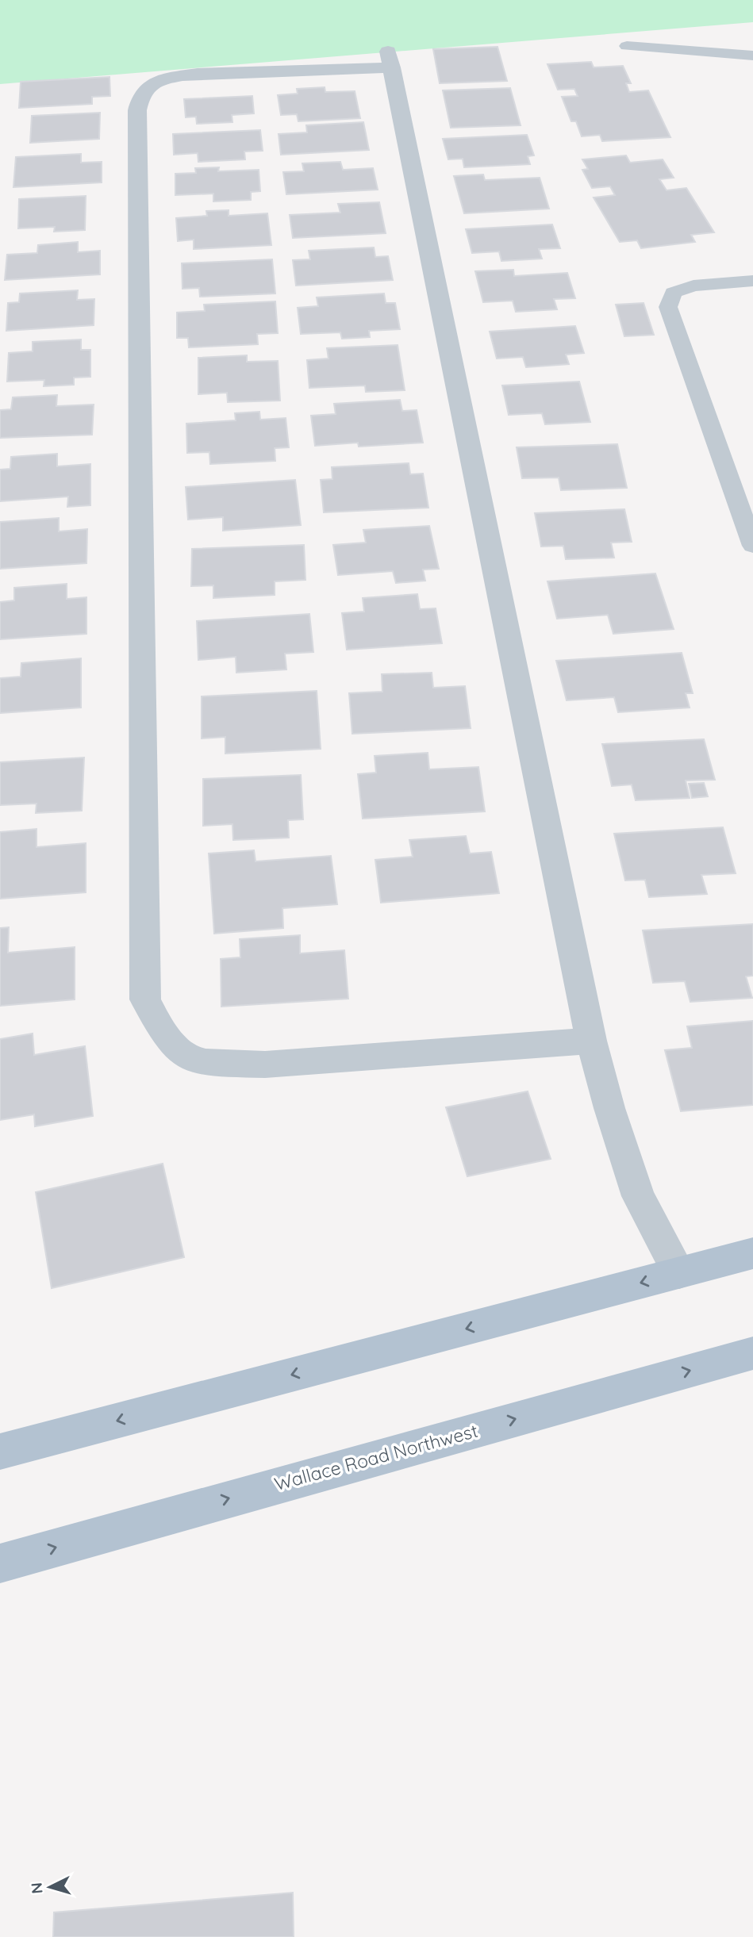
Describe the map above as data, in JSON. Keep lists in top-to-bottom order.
{
  "streets": {
    "main road": ["Wallace Road Northwest"]
  },
  "north": "left"
}
